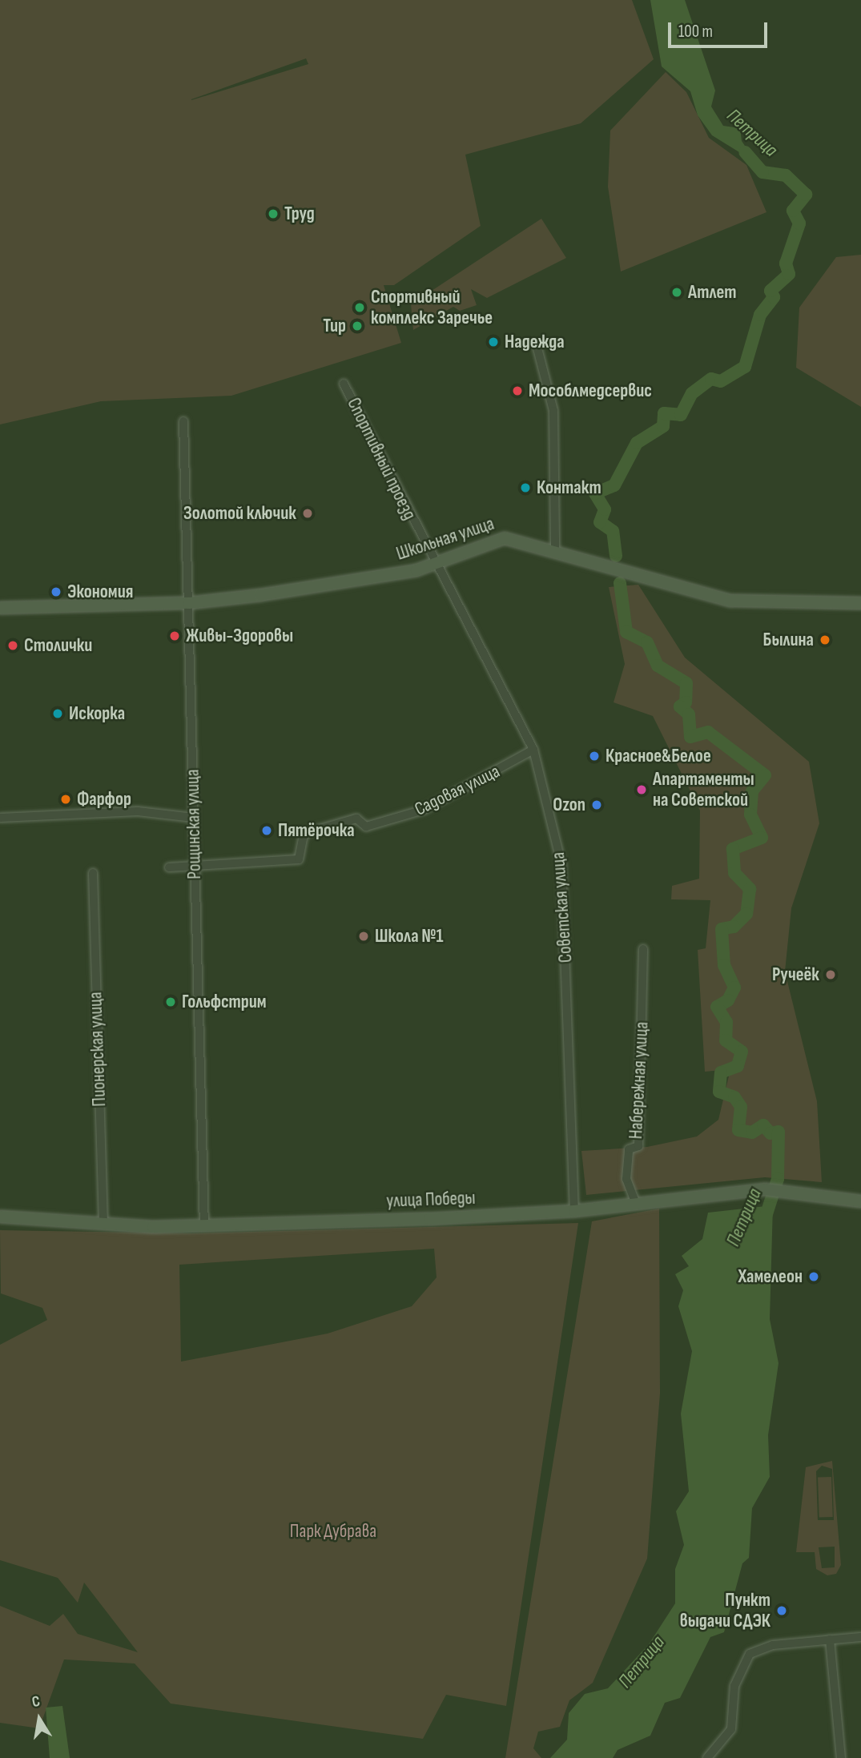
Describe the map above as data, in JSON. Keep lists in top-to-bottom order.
{
  "streets": {
    "street": [
      "Спортивный проезд",
      "Школьная улица",
      "Садовая улица",
      "Рощинская улица",
      "Советская улица",
      "Пионерская улица",
      "Набережная улица",
      "улица Победы"
    ]
  },
  "crossings": [
    ["Спортивный проезд", "Школьная улица"],
    ["Спортивный проезд", "Советская улица"],
    ["Школьная улица", "Рощинская улица"],
    ["Школьная улица", "Советская улица"],
    ["Садовая улица", "Рощинская улица"],
    ["Садовая улица", "Советская улица"],
    ["Рощинская улица", "улица Победы"],
    ["Советская улица", "улица Победы"],
    ["Пионерская улица", "улица Победы"],
    ["Набережная улица", "улица Победы"]
  ],
  "water": ["Петрица"],
  "parks": ["Парк Дубрава"],
  "places": [
    "Труд",
    "Атлет",
    "Спортивный комплекс Заречье",
    "Тир",
    "Надежда",
    "Мособлмедсервис",
    "Контакт",
    "Золотой ключик",
    "Экономия",
    "Живы-Здоровы",
    "Былина",
    "Столички",
    "Искорка",
    "Красное&Белое",
    "Апартаменты на Советской",
    "Фарфор",
    "Ozon",
    "Пятёрочка",
    "Школа №1",
    "Ручеёк",
    "Гольфстрим",
    "Хамелеон",
    "Пункт выдачи СДЭК"
  ],
  "scale_bar": "100 m",
  "north": "top"
}
